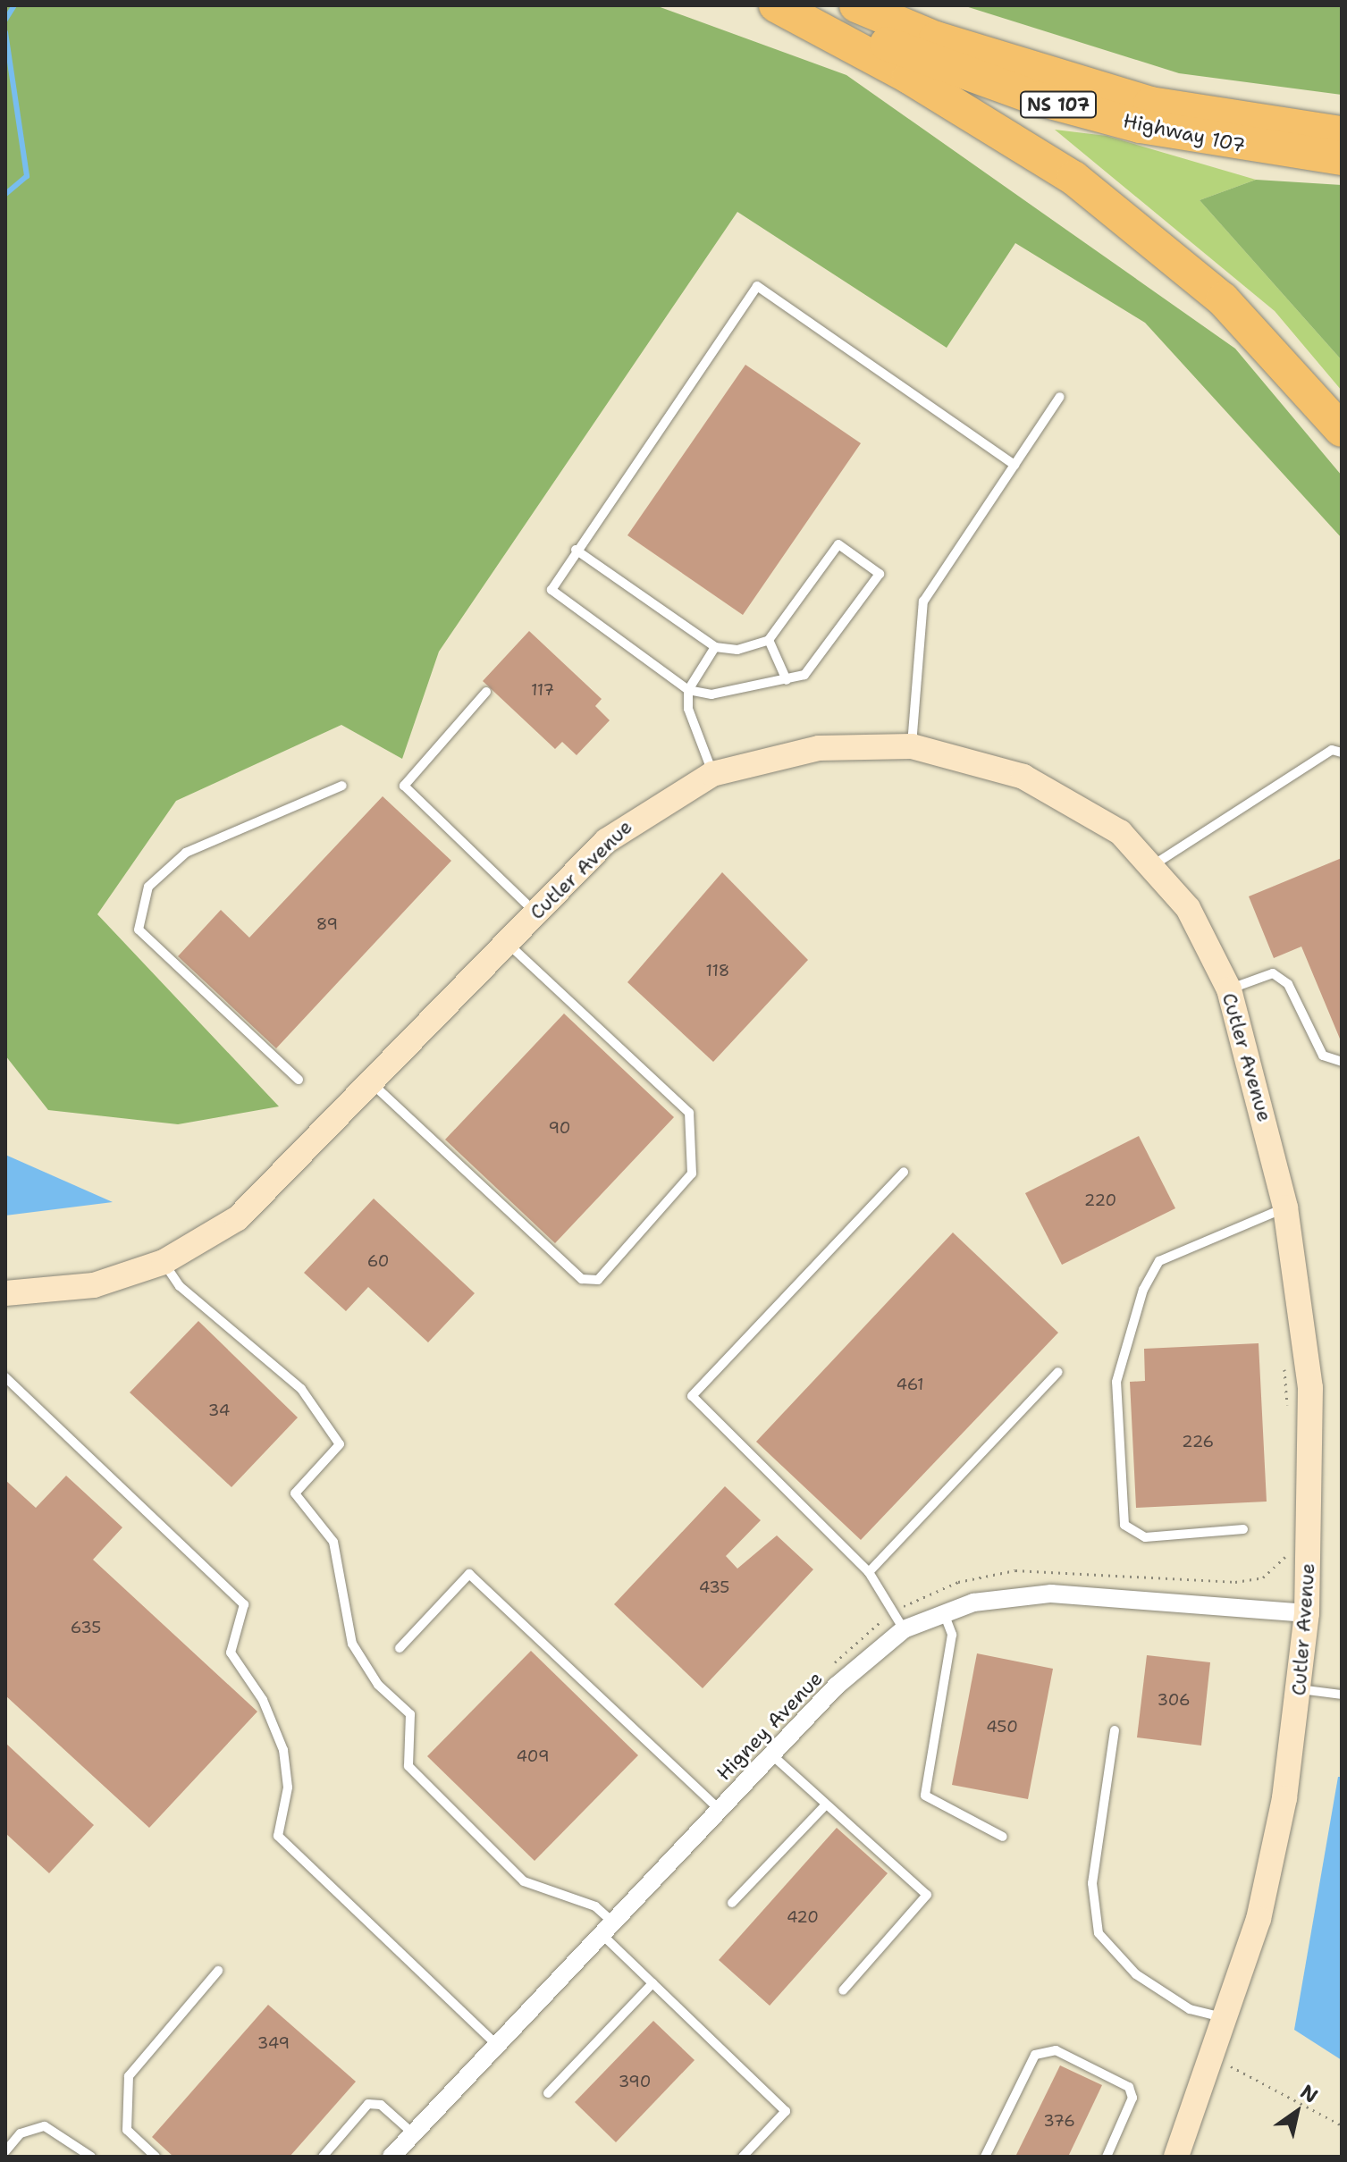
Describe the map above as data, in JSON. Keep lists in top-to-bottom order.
{
  "streets": {
    "highway": ["NS 107", "Highway 107"],
    "street": ["Cutler Avenue", "Higney Avenue"]
  },
  "crossings": [
    ["Cutler Avenue", "Higney Avenue"]
  ],
  "house_numbers": [
    "117",
    "89",
    "118",
    "90",
    "220",
    "60",
    "461",
    "34",
    "226",
    "435",
    "635",
    "306",
    "450",
    "409",
    "420",
    "349",
    "390",
    "376"
  ],
  "north": "top right"
}
